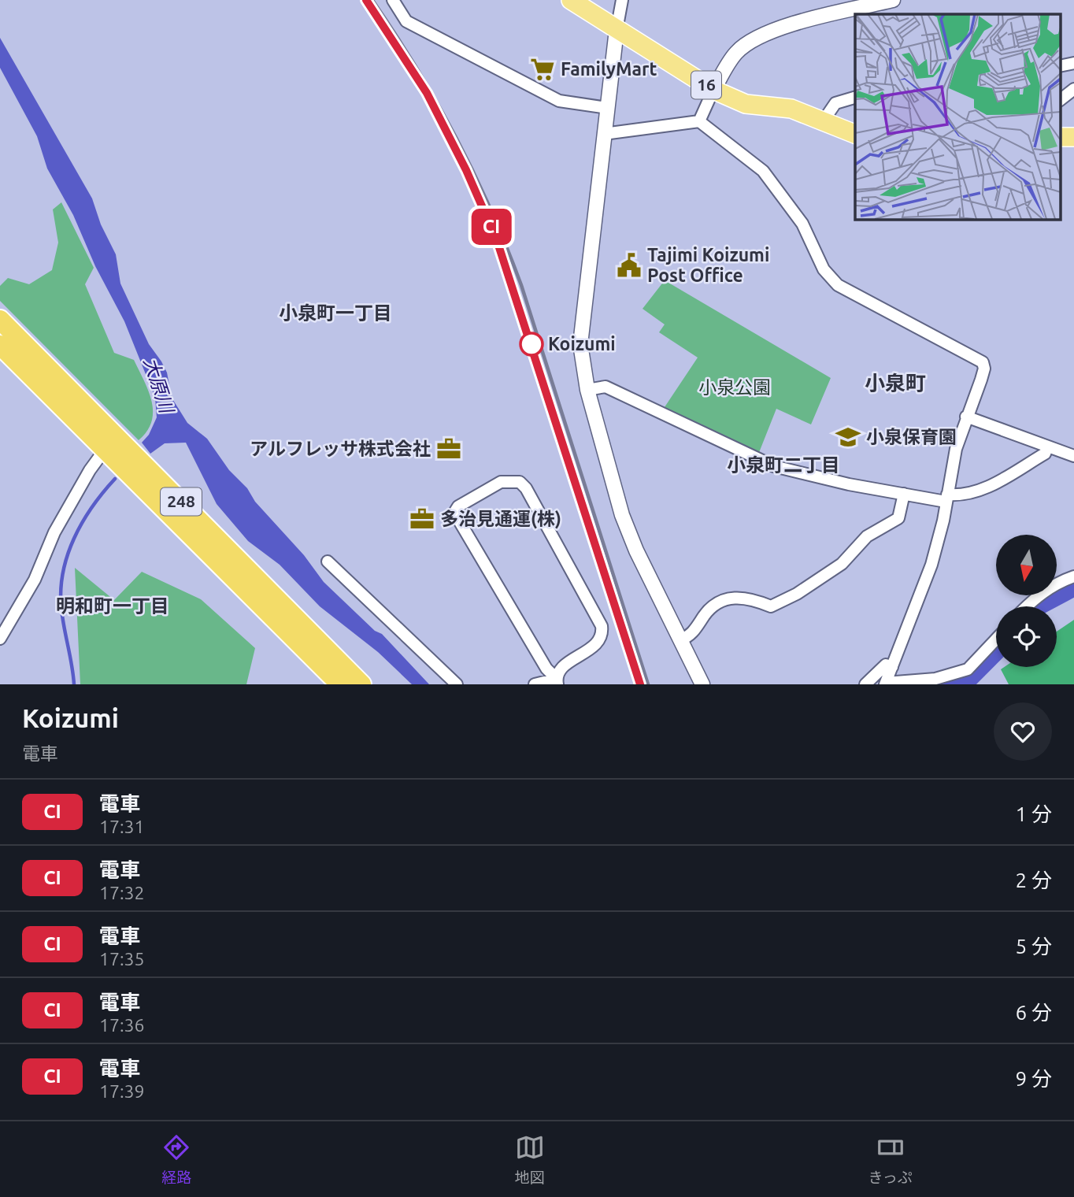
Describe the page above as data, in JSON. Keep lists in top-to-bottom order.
{
  "streets": {
    "highway": ["248"],
    "main road": ["16"]
  },
  "districts": [
    "小泉町一丁目",
    "小泉町",
    "小泉町二丁目",
    "明和町一丁目"
  ],
  "water": ["大原川"],
  "parks": ["小泉公園"],
  "places": {
    "supermarket": ["FamilyMart"],
    "public building": ["Tajimi Koizumi Post Office"],
    "other": ["Koizumi"],
    "school or university": ["小泉保育園"],
    "office": ["アルフレッサ株式会社", "多治見通運(株)"]
  },
  "north": "bottom",
  "page": {
    "on_map": "CI",
    "heading": ["Koizumi", "電車"],
    "list": [
      {
        "mark": "CI",
        "name": "電車",
        "note": "17:31",
        "value": "1 分"
      },
      {
        "mark": "CI",
        "name": "電車",
        "note": "17:32",
        "value": "2 分"
      },
      {
        "mark": "CI",
        "name": "電車",
        "note": "17:35",
        "value": "5 分"
      },
      {
        "mark": "CI",
        "name": "電車",
        "note": "17:36",
        "value": "6 分"
      },
      {
        "mark": "CI",
        "name": "電車",
        "note": "17:39",
        "value": "9 分"
      }
    ],
    "tabs": ["経路", "地図", "きっぷ"]
  }
}
